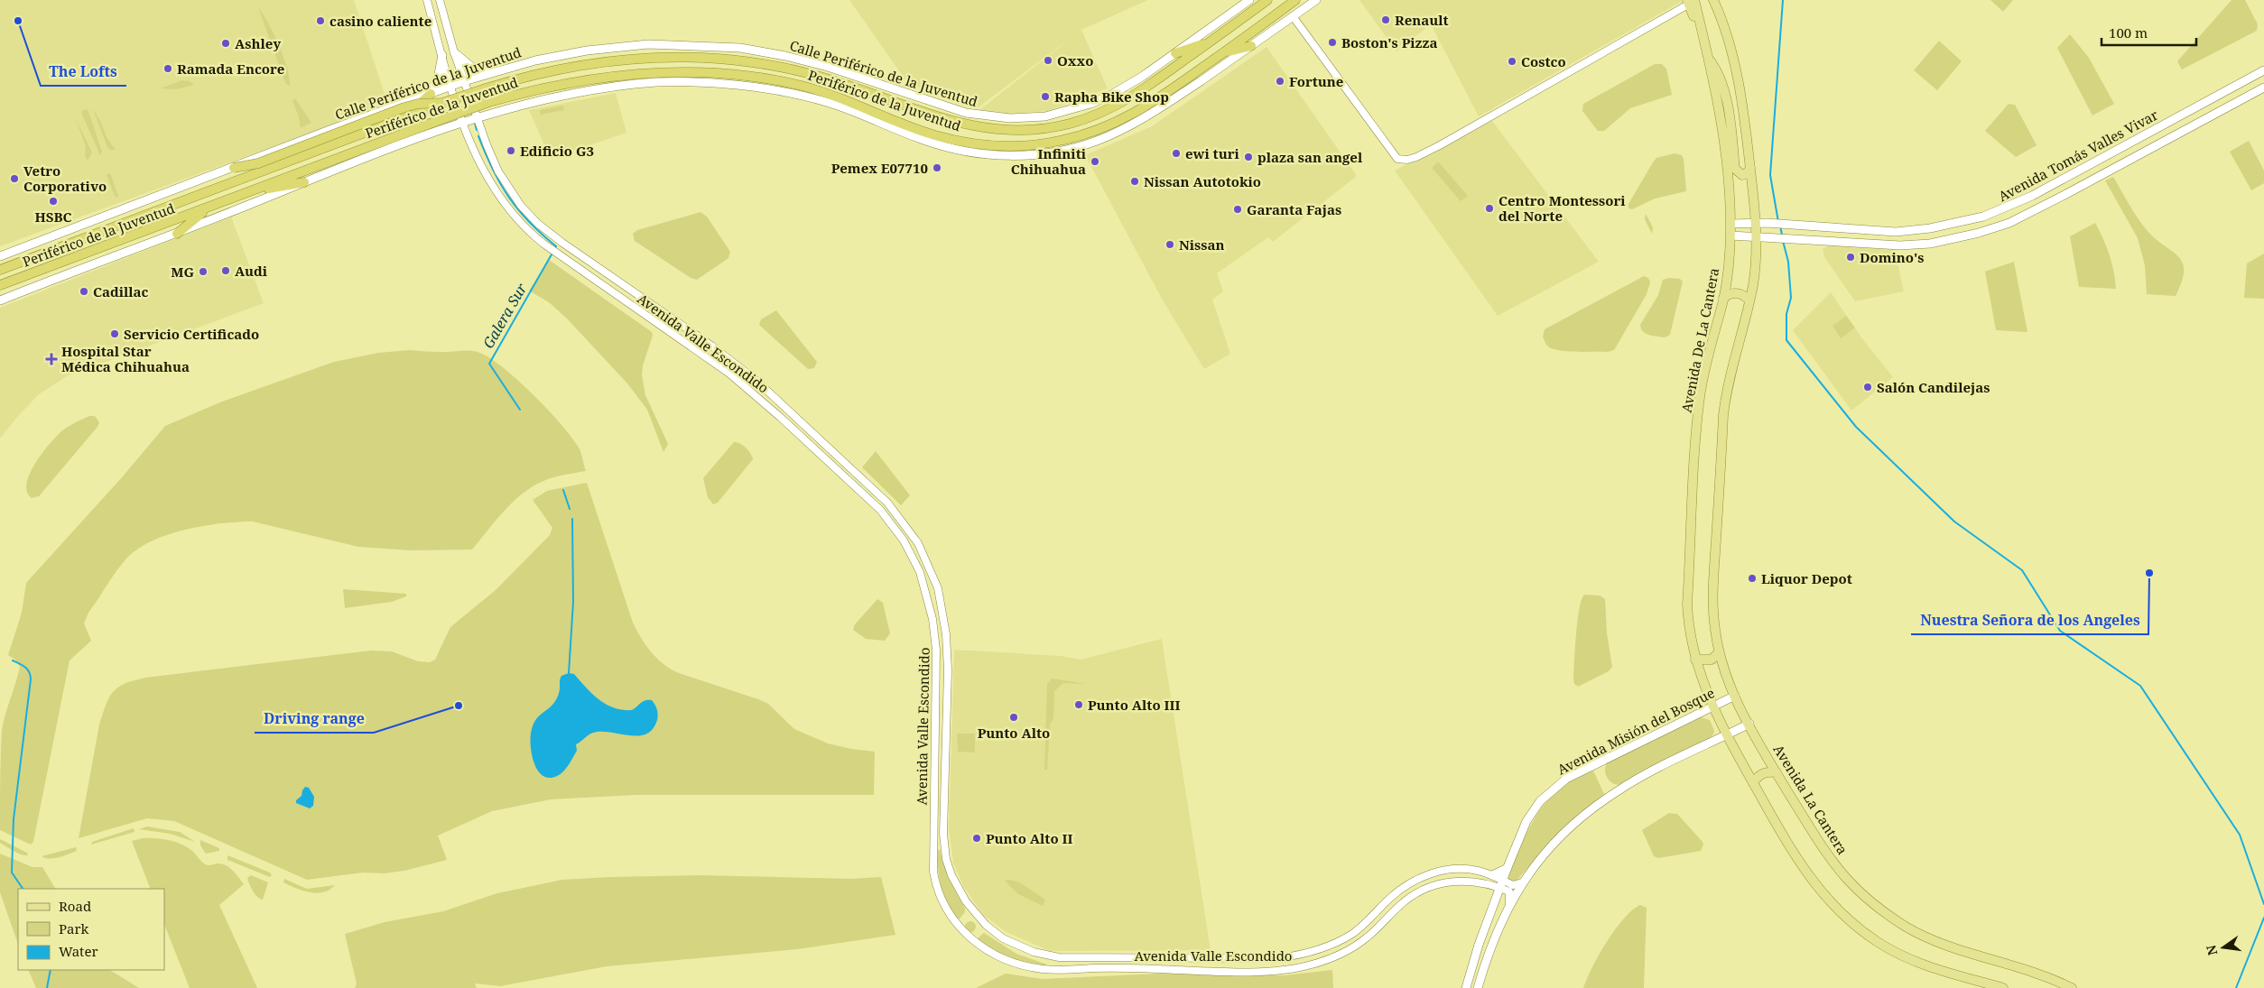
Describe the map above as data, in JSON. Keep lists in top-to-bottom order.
{
  "streets": {
    "highway": ["Periférico de la Juventud"],
    "main road": [
      "Calle Periférico de la Juventud",
      "Avenida Tomás Valles Vivar",
      "Avenida De La Cantera",
      "Avenida Misión del Bosque",
      "Avenida La Cantera"
    ],
    "street": ["Avenida Valle Escondido"]
  },
  "crossings": [
    ["Calle Periférico de la Juventud", "Avenida Valle Escondido"],
    ["Avenida Tomás Valles Vivar", "Avenida De La Cantera"],
    ["Avenida De La Cantera", "Avenida Misión del Bosque"],
    ["Avenida Valle Escondido", "Avenida Misión del Bosque"]
  ],
  "water": ["Galera Sur"],
  "places": {
    "other": [
      "Renault",
      "The Lofts",
      "casino caliente",
      "Boston's Pizza",
      "Ashley",
      "Oxxo",
      "Costco",
      "Ramada Encore",
      "Fortune",
      "Rapha Bike Shop",
      "Edificio G3",
      "ewi turi",
      "plaza san angel",
      "Infiniti Chihuahua",
      "Pemex E07710",
      "Vetro Corporativo",
      "Nissan Autotokio",
      "HSBC",
      "Centro Montessori del Norte",
      "Garanta Fajas",
      "Nissan",
      "Domino's",
      "Audi",
      "MG",
      "Cadillac",
      "Servicio Certificado",
      "Salón Candilejas",
      "Nuestra Señora de los Angeles",
      "Liquor Depot",
      "Punto Alto III",
      "Driving range",
      "Punto Alto",
      "Punto Alto II"
    ],
    "health": ["Hospital Star Médica Chihuahua"]
  },
  "legend": ["Road", "Park", "Water"],
  "scale_bar": "100 m",
  "north": "left"
}
